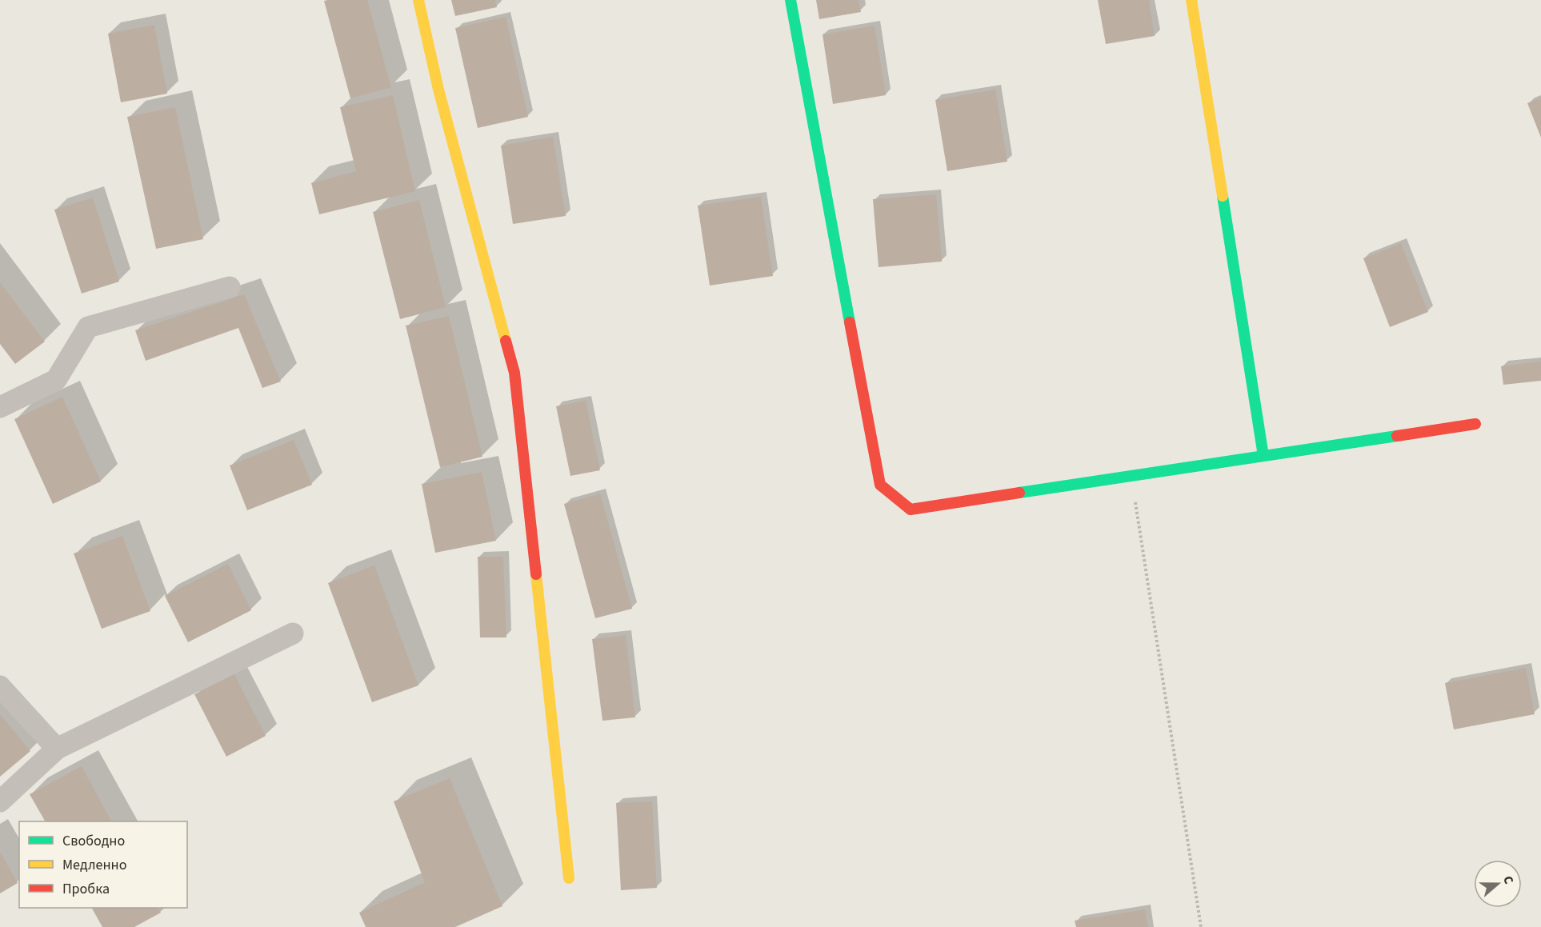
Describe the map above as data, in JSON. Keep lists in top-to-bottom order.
{
  "legend": ["Свободно", "Медленно", "Пробка"],
  "north": "right"
}
